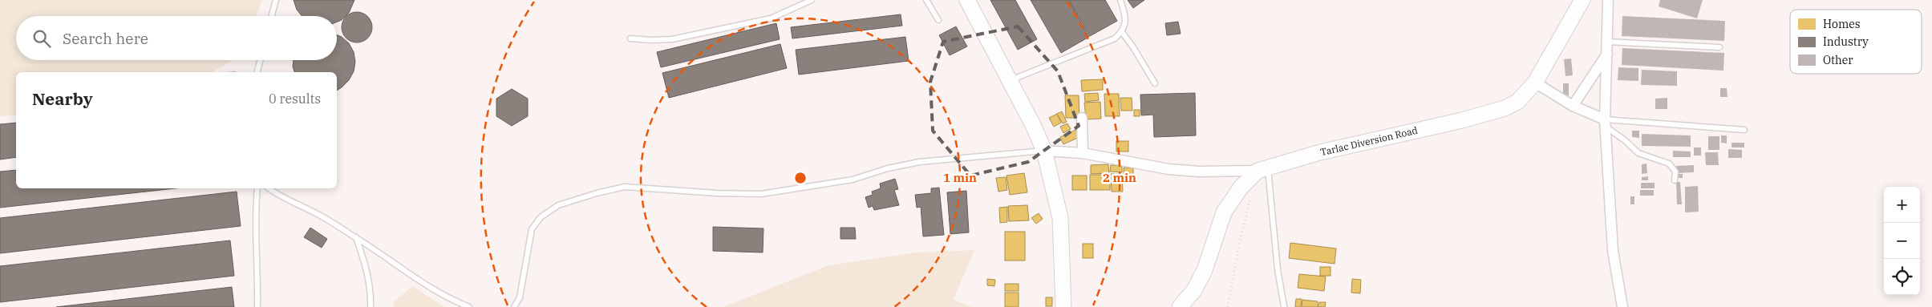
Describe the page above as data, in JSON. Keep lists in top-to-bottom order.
{
  "streets": {
    "main road": ["Tarlac Diversion Road"]
  },
  "legend": ["Homes", "Industry", "Other"],
  "page": {
    "search": "Search here",
    "heading": ["Nearby", "0 results"],
    "map_buttons": ["+", "−"]
  },
  "rings": ["1 min", "2 min"]
}
